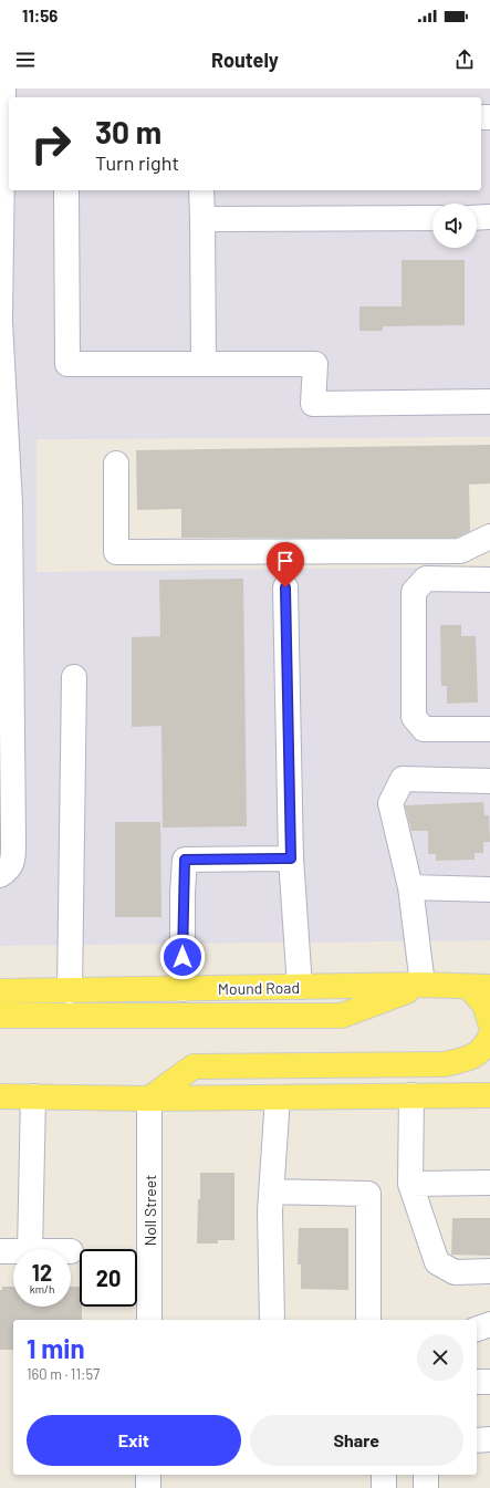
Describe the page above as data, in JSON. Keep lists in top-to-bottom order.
{
  "streets": {
    "main road": ["Mound Road"],
    "street": ["Noll Street"]
  },
  "page": {
    "status": "11:56",
    "header": "Routely",
    "turn": ["30 m", "Turn right"],
    "speed": "12 km/h",
    "limit": "20",
    "heading": ["1 min", "160 m · 11:57"],
    "buttons": ["Exit", "Share"]
  }
}
